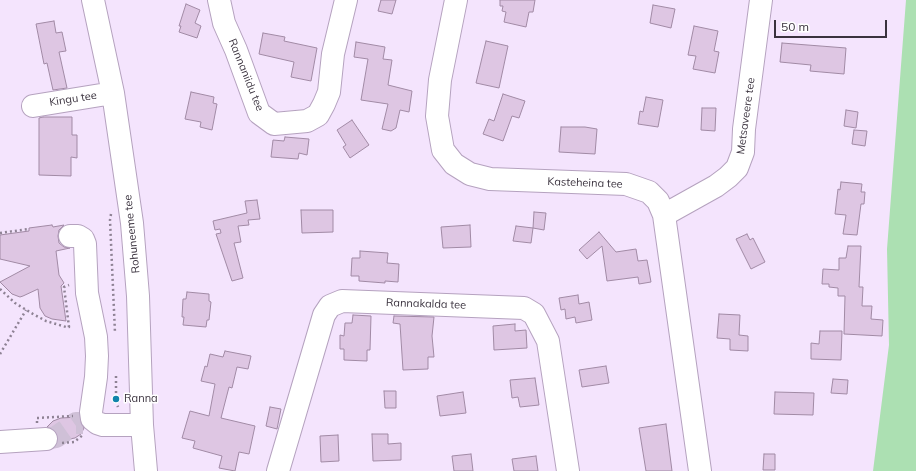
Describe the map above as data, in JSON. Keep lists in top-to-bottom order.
{
  "streets": {
    "street": [
      "Rannaniidu tee",
      "Kingu tee",
      "Metsaveere tee",
      "Kasteheina tee",
      "Rohuneeme tee",
      "Rannakalda tee"
    ]
  },
  "crossings": [
    ["Kingu tee", "Rohuneeme tee"],
    ["Metsaveere tee", "Kasteheina tee"]
  ],
  "places": ["Ranna"],
  "scale_bar": "50 m"
}
